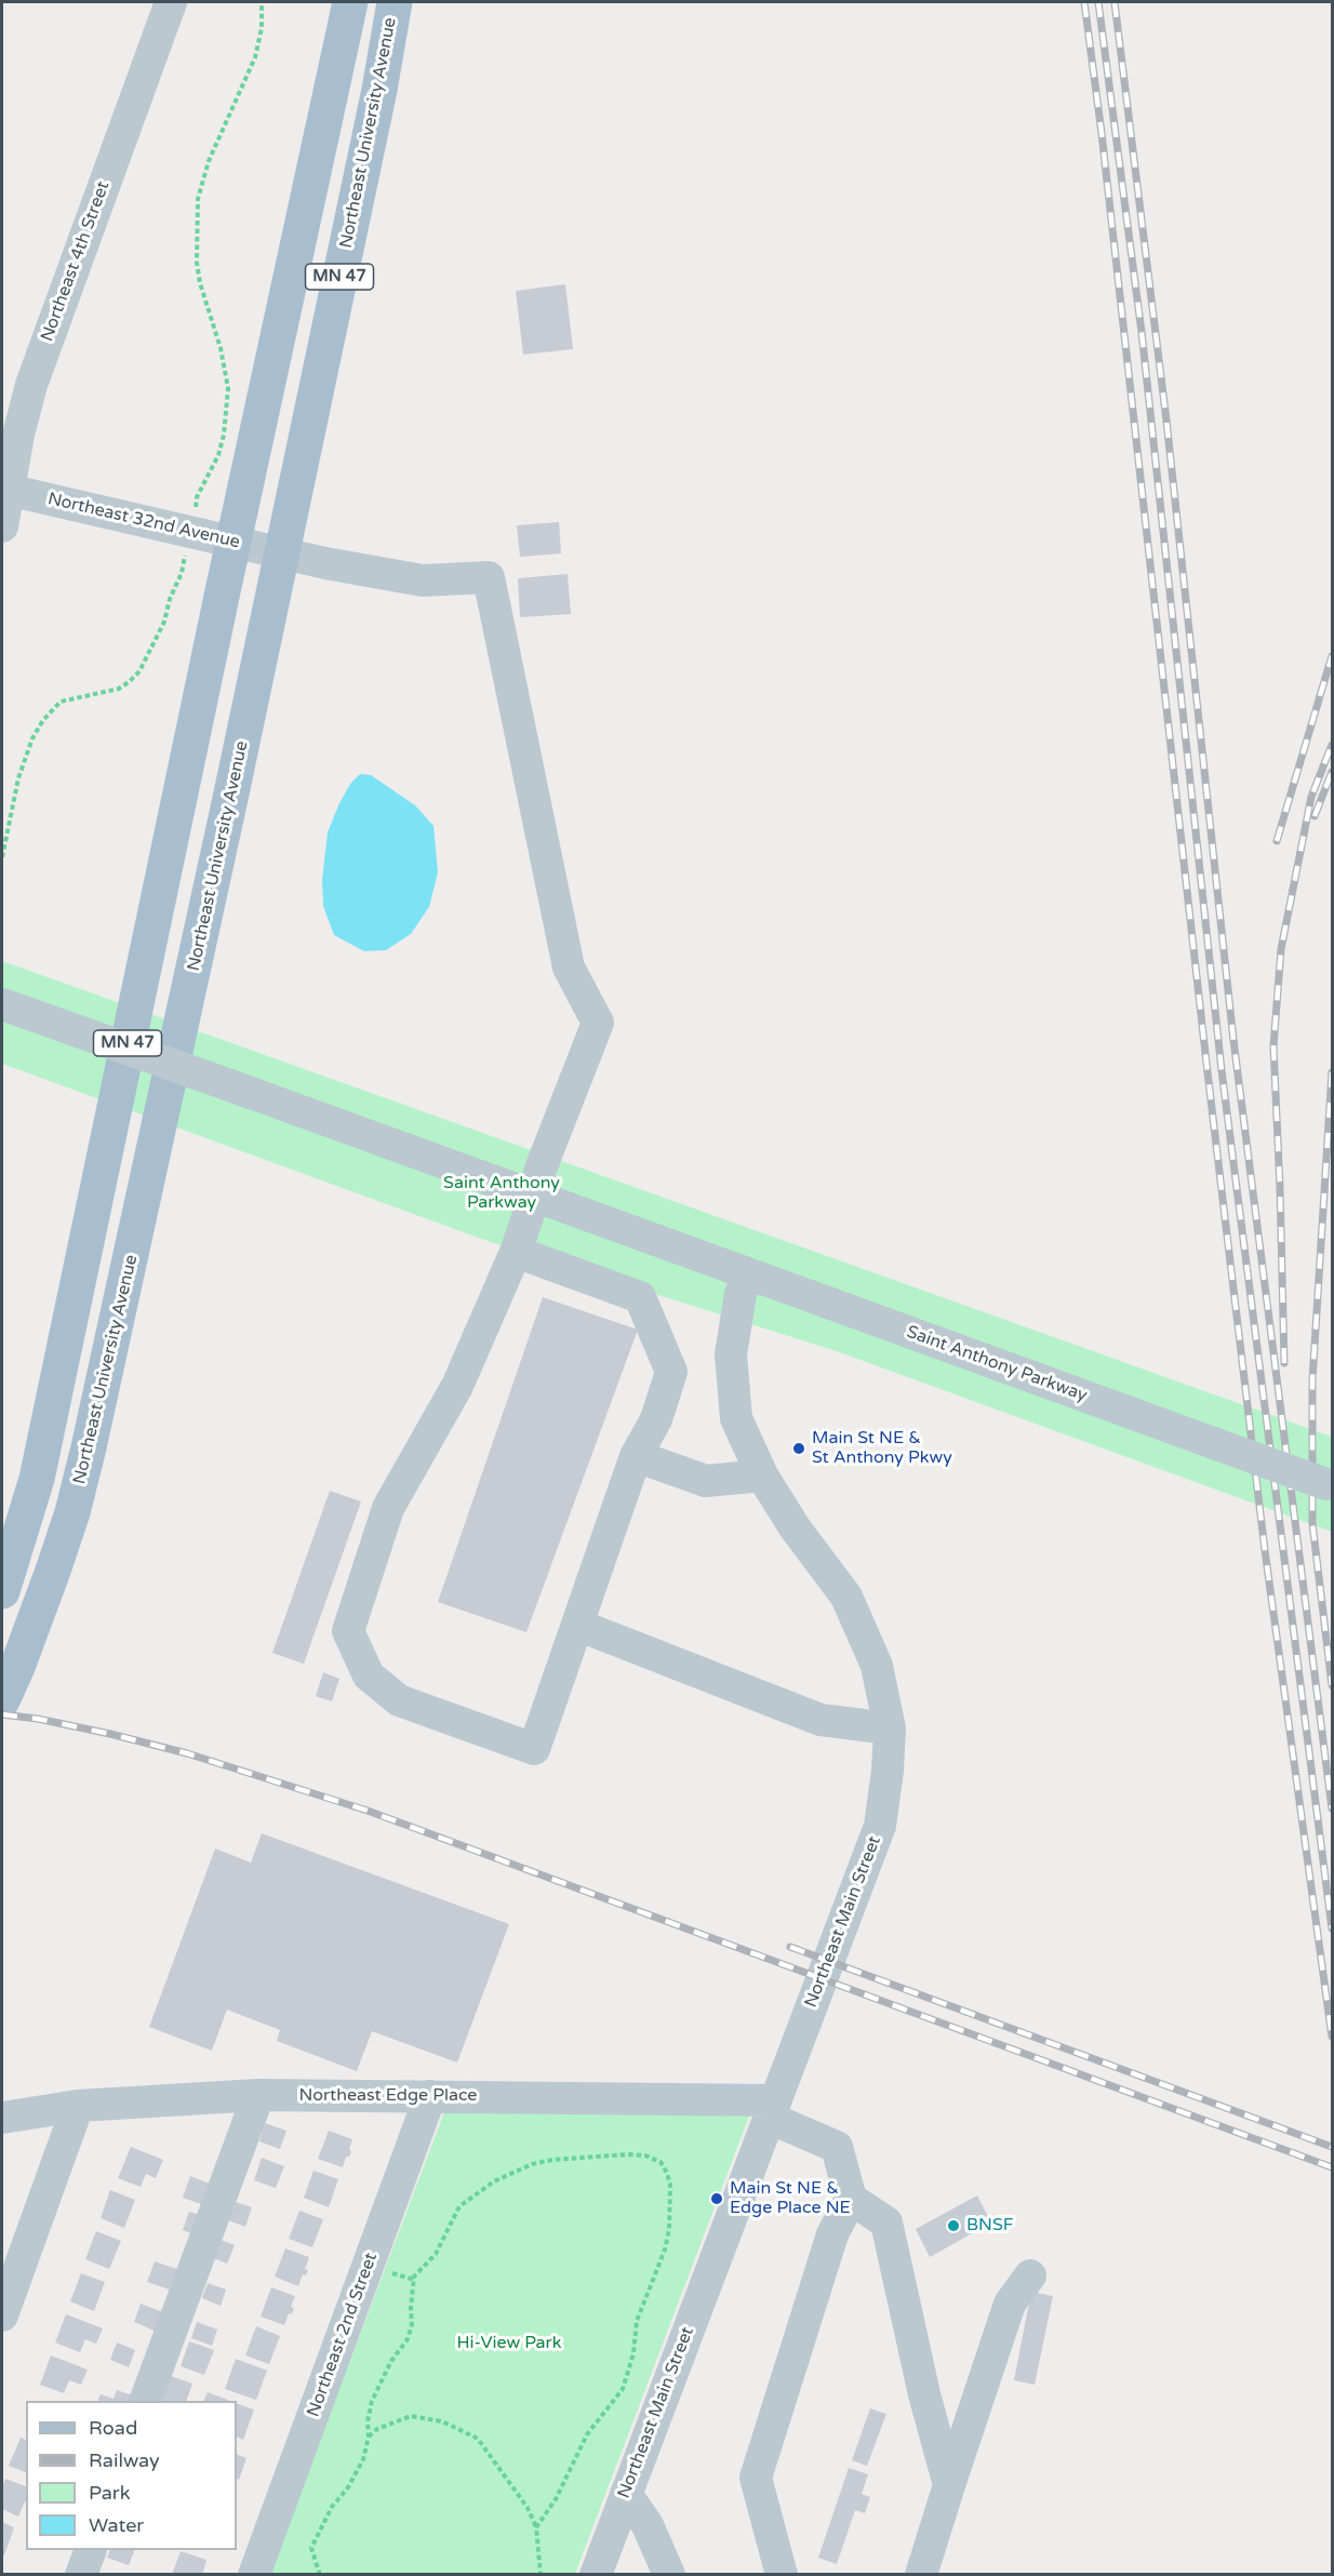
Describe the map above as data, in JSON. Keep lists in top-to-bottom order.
{
  "streets": {
    "main road": ["Northeast University Avenue", "MN 47"],
    "street": [
      "Northeast 4th Street",
      "Northeast 32nd Avenue",
      "Saint Anthony Parkway",
      "Northeast Main Street",
      "Northeast Edge Place",
      "Northeast 2nd Street"
    ]
  },
  "crossings": [
    ["Northeast University Avenue", "Northeast 32nd Avenue"],
    ["Northeast 4th Street", "Northeast 32nd Avenue"],
    ["MN 47", "Northeast 32nd Avenue"],
    ["Northeast 32nd Avenue", "Saint Anthony Parkway"],
    ["Saint Anthony Parkway", "Northeast Main Street"],
    ["Northeast Main Street", "Northeast Edge Place"],
    ["Northeast Edge Place", "Northeast 2nd Street"]
  ],
  "parks": ["Saint Anthony Parkway", "Hi-View Park"],
  "places": ["Main St NE & St Anthony Pkwy", "Main St NE & Edge Place NE", "BNSF"],
  "legend": [
    "Road",
    "Railway",
    "Park",
    "Water"
  ]
}
